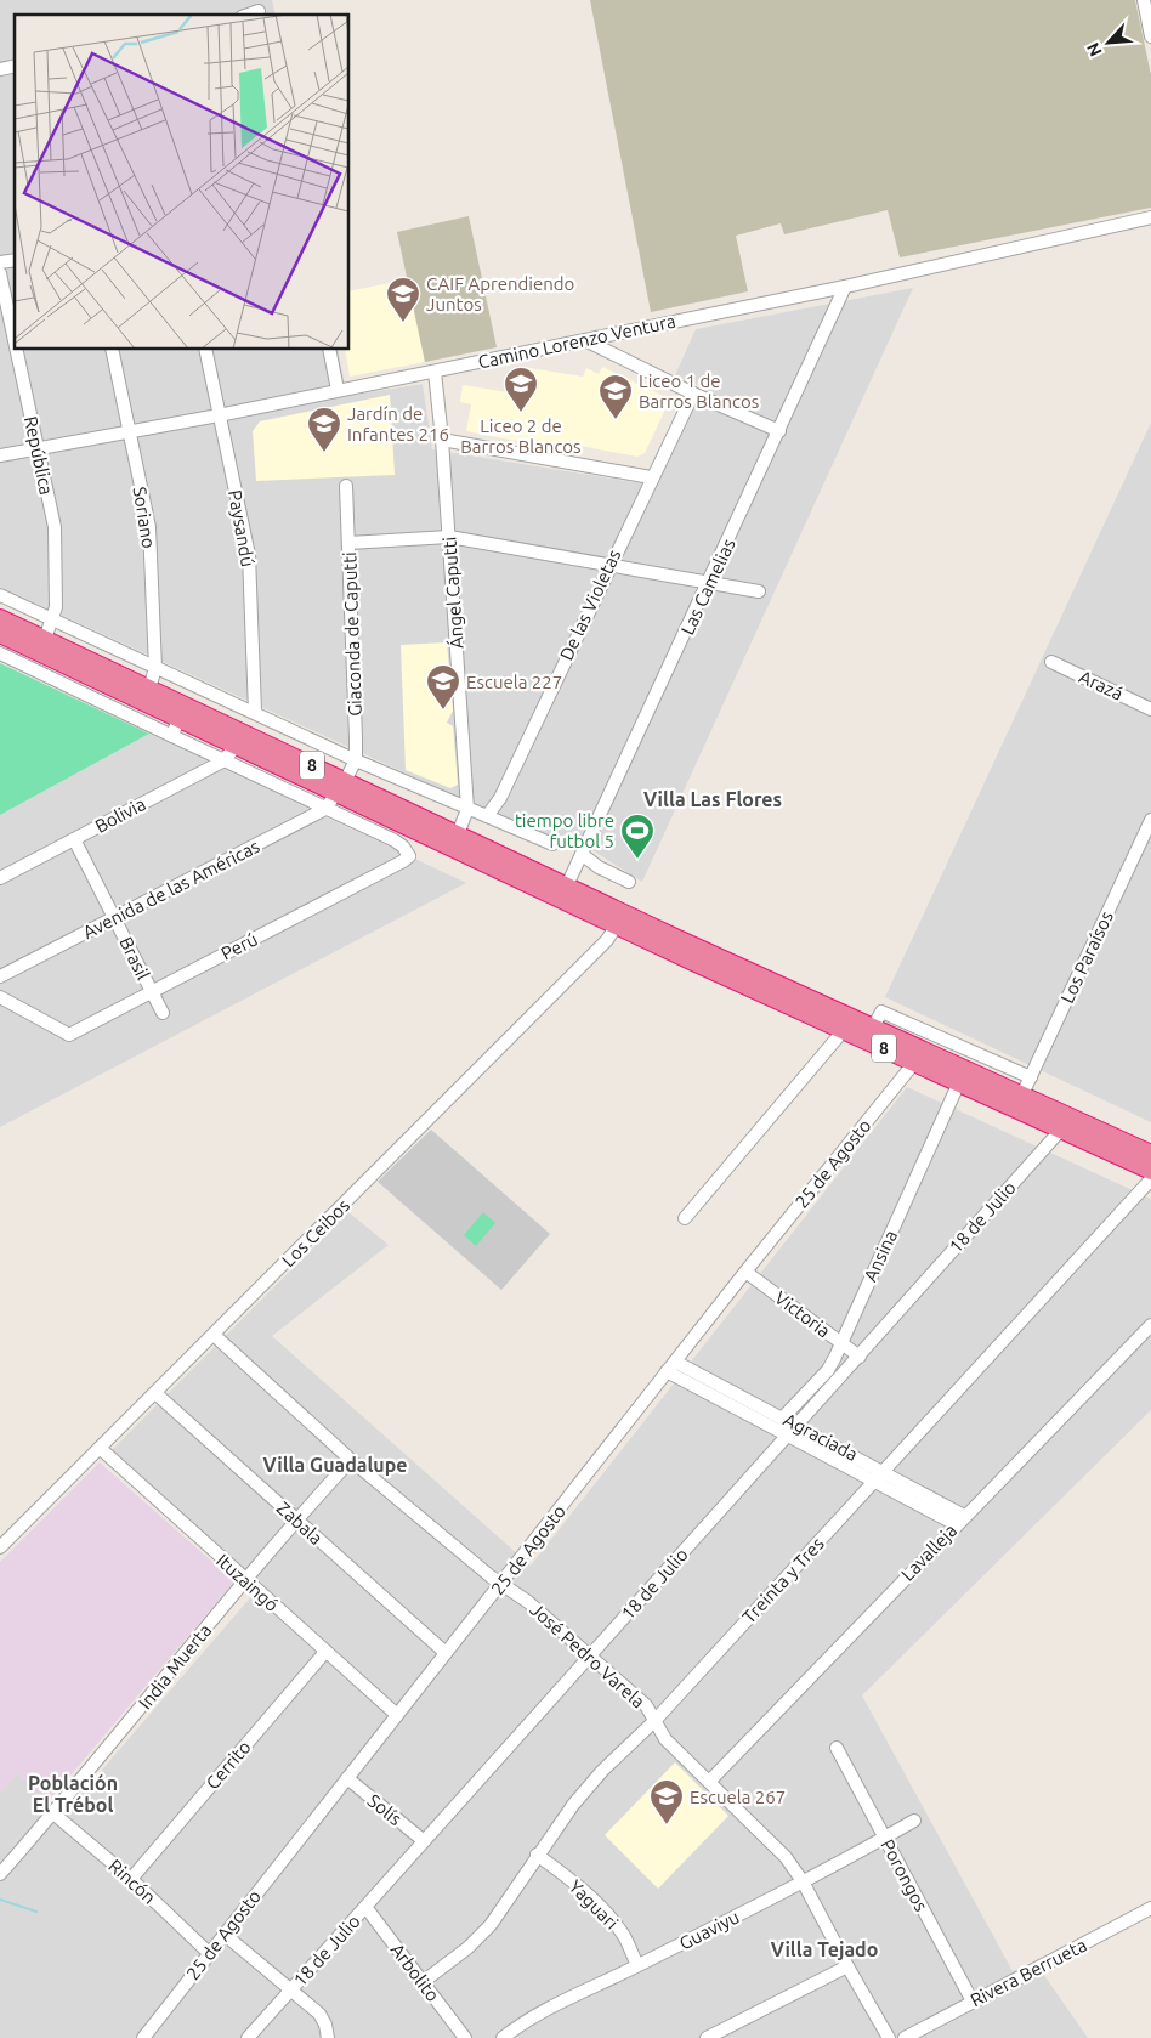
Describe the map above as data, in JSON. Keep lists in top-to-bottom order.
{
  "streets": {
    "highway": ["8"],
    "street": [
      "Camino Lorenzo Ventura",
      "República",
      "Soriano",
      "Paysandú",
      "Las Camelias",
      "Ángel Caputti",
      "De las Violetas",
      "Giaconda de Caputti",
      "Arazá",
      "Bolivia",
      "Avenida de las Américas",
      "Perú",
      "Los Paraísos",
      "Brasil",
      "25 de Agosto",
      "18 de Julio",
      "Los Ceibos",
      "Ansina",
      "Victoria",
      "Agraciada",
      "Zabala",
      "Lavalleja",
      "Treinta y Tres",
      "Ituzaingó",
      "José Pedro Varela",
      "India Muerta",
      "Cerrito",
      "Solís",
      "Porongos",
      "Rincón",
      "Yaguari",
      "Guaviyu",
      "Arbolito",
      "Rivera Berrueta"
    ]
  },
  "crossings": [
    ["Camino Lorenzo Ventura", "República"],
    ["Camino Lorenzo Ventura", "Soriano"],
    ["Camino Lorenzo Ventura", "Paysandú"],
    ["Camino Lorenzo Ventura", "Las Camelias"],
    ["Camino Lorenzo Ventura", "Ángel Caputti"],
    ["República", "8"],
    ["Soriano", "8"],
    ["Las Camelias", "8"],
    ["Ángel Caputti", "8"],
    ["Giaconda de Caputti", "8"],
    ["Giaconda de Caputti", "Avenida de las Américas"],
    ["8", "Bolivia"],
    ["8", "Avenida de las Américas"],
    ["8", "Los Paraísos"],
    ["8", "25 de Agosto"],
    ["8", "18 de Julio"],
    ["8", "Los Ceibos"],
    ["8", "Ansina"],
    ["Bolivia", "Brasil"],
    ["Avenida de las Américas", "Perú"],
    ["Avenida de las Américas", "Brasil"],
    ["Perú", "Brasil"],
    ["25 de Agosto", "Victoria"],
    ["25 de Agosto", "Agraciada"],
    ["25 de Agosto", "Zabala"],
    ["25 de Agosto", "Ituzaingó"],
    ["25 de Agosto", "José Pedro Varela"],
    ["25 de Agosto", "Solís"],
    ["25 de Agosto", "Rincón"],
    ["18 de Julio", "Victoria"],
    ["18 de Julio", "Agraciada"],
    ["18 de Julio", "José Pedro Varela"],
    ["18 de Julio", "Solís"],
    ["18 de Julio", "Arbolito"],
    ["Los Ceibos", "Zabala"],
    ["Los Ceibos", "Ituzaingó"],
    ["Los Ceibos", "José Pedro Varela"],
    ["Ansina", "Victoria"],
    ["Ansina", "Agraciada"],
    ["Agraciada", "Lavalleja"],
    ["Agraciada", "Treinta y Tres"],
    ["Zabala", "India Muerta"],
    ["Lavalleja", "José Pedro Varela"],
    ["Treinta y Tres", "José Pedro Varela"],
    ["Treinta y Tres", "Yaguari"],
    ["Treinta y Tres", "Arbolito"],
    ["Ituzaingó", "India Muerta"],
    ["Ituzaingó", "Cerrito"],
    ["José Pedro Varela", "India Muerta"],
    ["José Pedro Varela", "Guaviyu"],
    ["India Muerta", "Rincón"],
    ["Cerrito", "Rincón"],
    ["Porongos", "Guaviyu"],
    ["Porongos", "Rivera Berrueta"],
    ["Yaguari", "Guaviyu"]
  ],
  "districts": [
    "Villa Las Flores",
    "Villa Guadalupe",
    "Población El Trébol",
    "Villa Tejado"
  ],
  "places": {
    "school or university": [
      "CAIF Aprendiendo Juntos",
      "Liceo 2 de Barros Blancos",
      "Liceo 1 de Barros Blancos",
      "Jardín de Infantes 216",
      "Escuela 227",
      "Escuela 267"
    ],
    "sports": ["tiempo libre futbol 5"]
  },
  "north": "bottom left"
}
